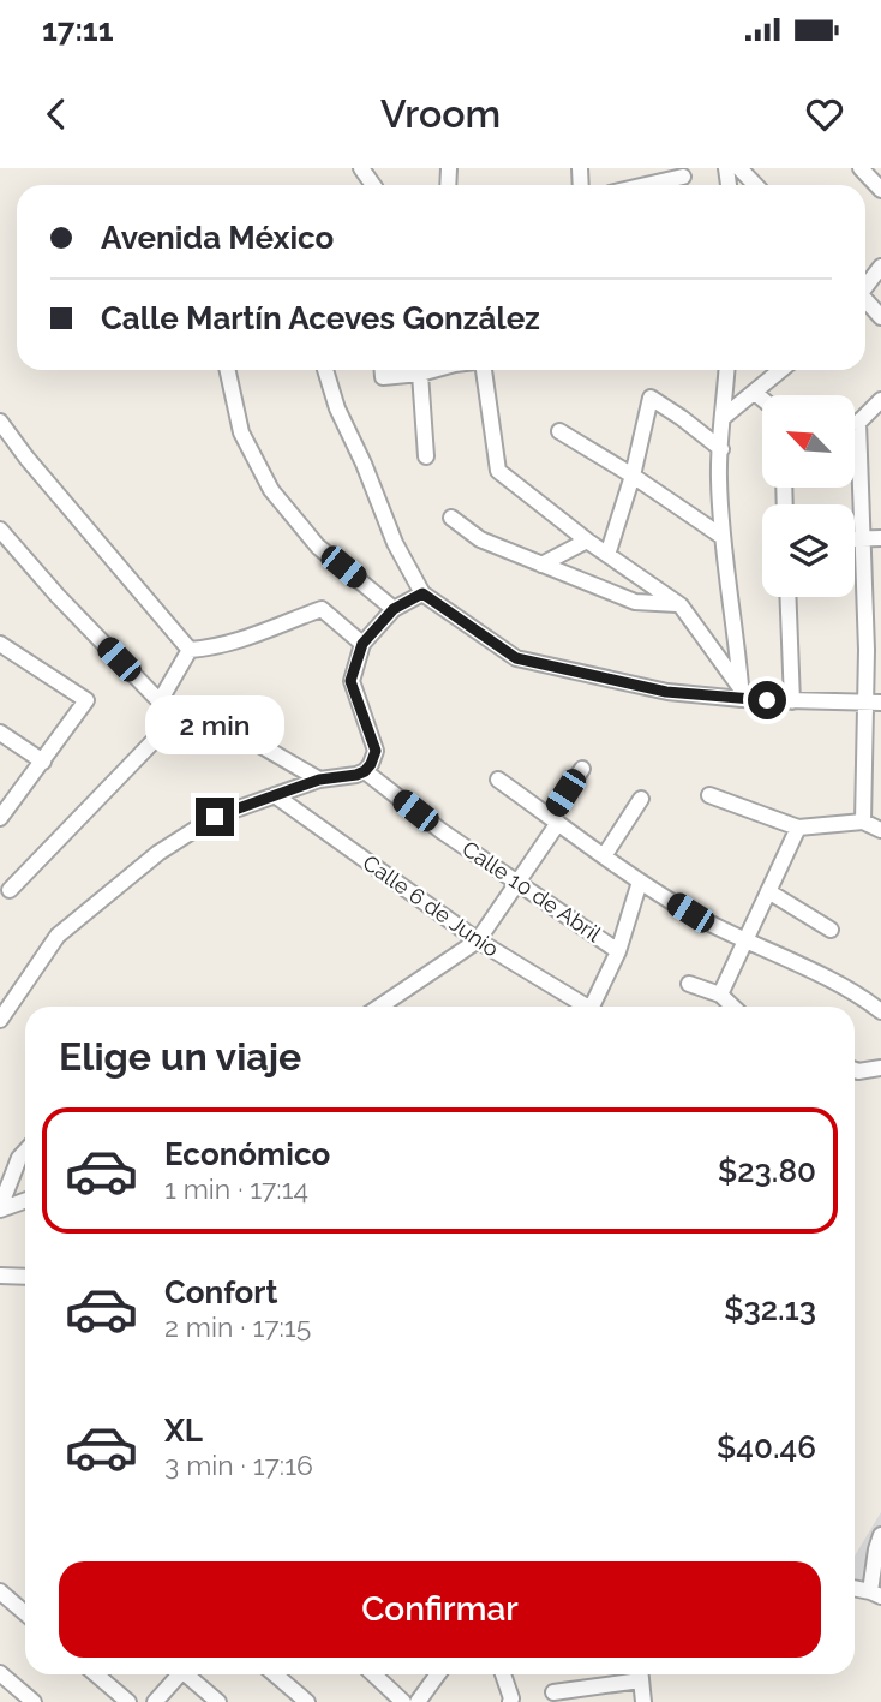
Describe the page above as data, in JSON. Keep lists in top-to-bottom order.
{
  "streets": {
    "street": ["Calle 10 de Abril", "Calle 6 de Junio"]
  },
  "crossings": [
    ["Calle 10 de Abril", "Calle 6 de Junio"]
  ],
  "north": "top left",
  "page": {
    "status": "17:11",
    "header": "Vroom",
    "banner": ["Avenida México", "Calle Martín Aceves González"],
    "bubble": "2 min",
    "heading": "Elige un viaje",
    "list": [
      {
        "name": "Económico",
        "note": "1 min · 17:14",
        "value": "$23.80"
      },
      {
        "name": "Confort",
        "note": "2 min · 17:15",
        "value": "$32.13"
      },
      {
        "name": "XL",
        "note": "3 min · 17:16",
        "value": "$40.46"
      }
    ],
    "buttons": "Confirmar"
  }
}
